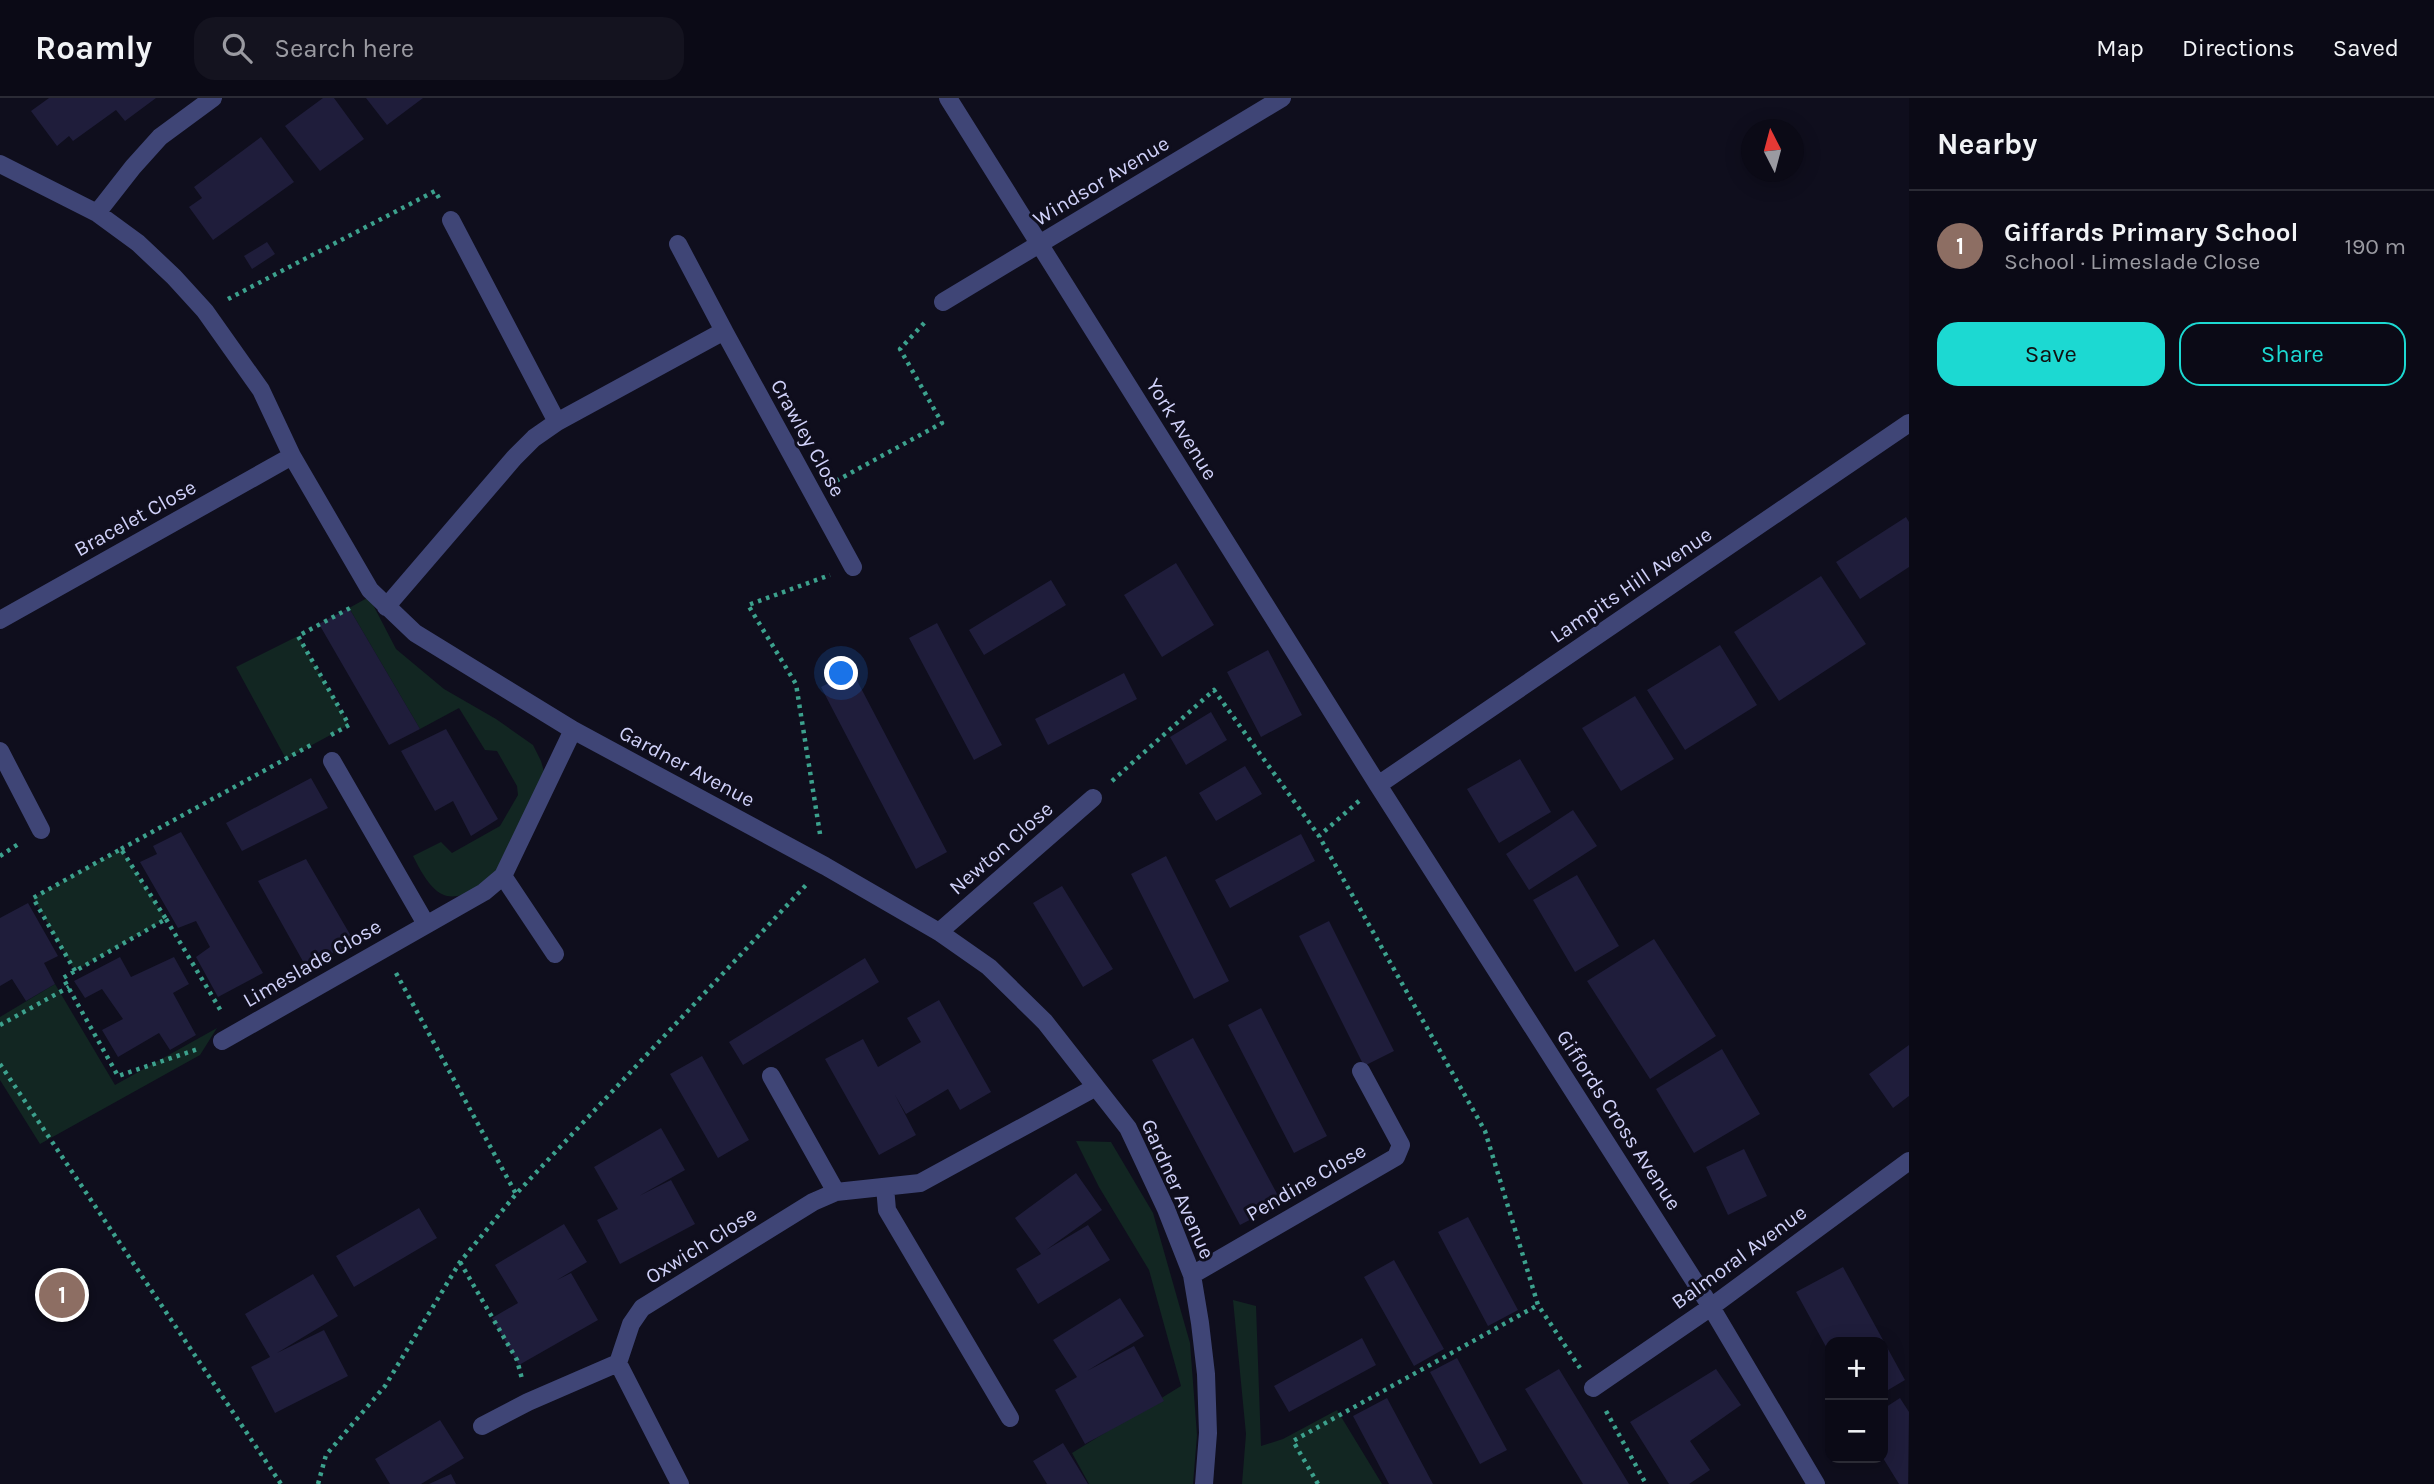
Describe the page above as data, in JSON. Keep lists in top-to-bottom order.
{
  "streets": {
    "street": [
      "Windsor Avenue",
      "York Avenue",
      "Crawley Close",
      "Bracelet Close",
      "Lampits Hill Avenue",
      "Gardner Avenue",
      "Newton Close",
      "Limeslade Close",
      "Giffords Cross Avenue",
      "Pendine Close",
      "Oxwich Close",
      "Balmoral Avenue"
    ]
  },
  "crossings": [
    ["Windsor Avenue", "York Avenue"],
    ["York Avenue", "Lampits Hill Avenue"],
    ["York Avenue", "Giffords Cross Avenue"],
    ["Bracelet Close", "Gardner Avenue"],
    ["Lampits Hill Avenue", "Giffords Cross Avenue"],
    ["Gardner Avenue", "Newton Close"],
    ["Gardner Avenue", "Limeslade Close"],
    ["Gardner Avenue", "Pendine Close"],
    ["Gardner Avenue", "Oxwich Close"],
    ["Giffords Cross Avenue", "Balmoral Avenue"]
  ],
  "north": "top",
  "page": {
    "header": "Roamly",
    "search": "Search here",
    "nav": ["Map", "Directions", "Saved"],
    "heading": "Nearby",
    "list": [
      {
        "mark": "1",
        "name": "Giffards Primary School",
        "note": "School · Limeslade Close",
        "value": "190 m"
      }
    ],
    "buttons": ["Save", "Share"],
    "pins": "1",
    "map_buttons": ["+", "−"]
  }
}
